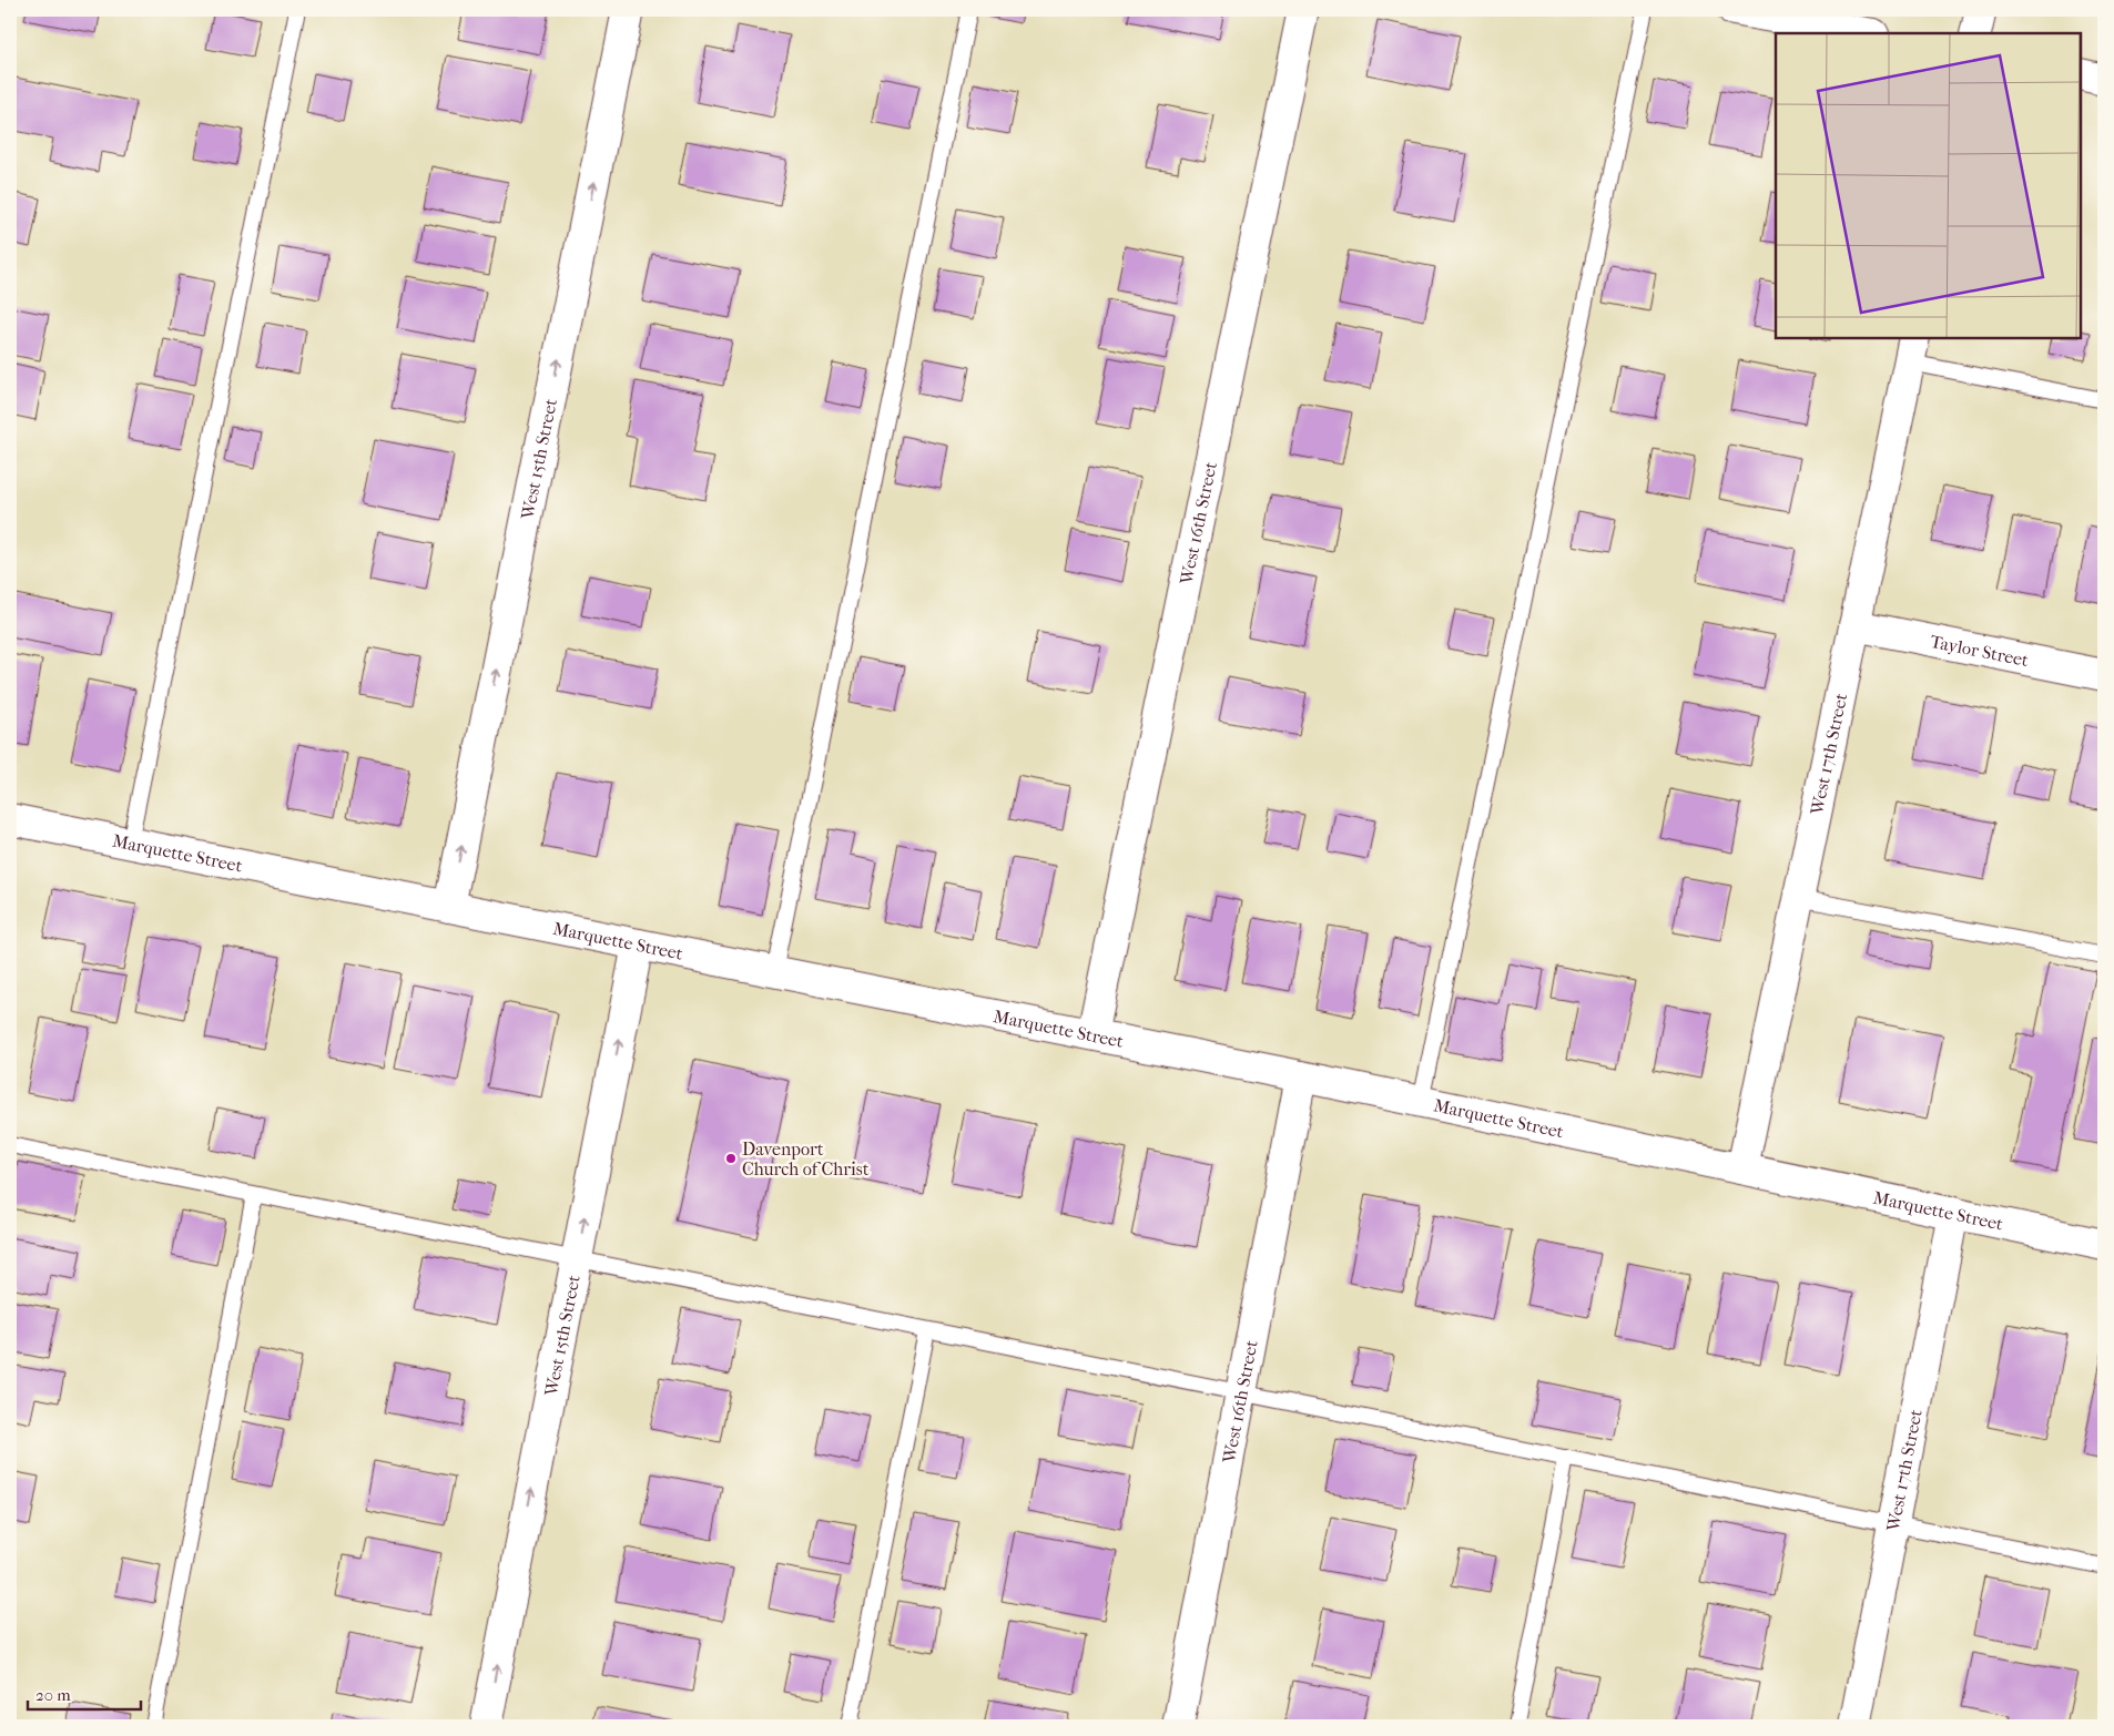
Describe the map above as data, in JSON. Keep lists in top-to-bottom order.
{
  "streets": {
    "street": [
      "West 15th Street",
      "West 16th Street",
      "Taylor Street",
      "West 17th Street",
      "Marquette Street"
    ]
  },
  "crossings": [
    ["West 15th Street", "Marquette Street"],
    ["West 16th Street", "Marquette Street"],
    ["Taylor Street", "West 17th Street"],
    ["West 17th Street", "Marquette Street"]
  ],
  "one_way": ["West 15th Street"],
  "places": ["Davenport Church of Christ"],
  "scale_bar": "20 m"
}
